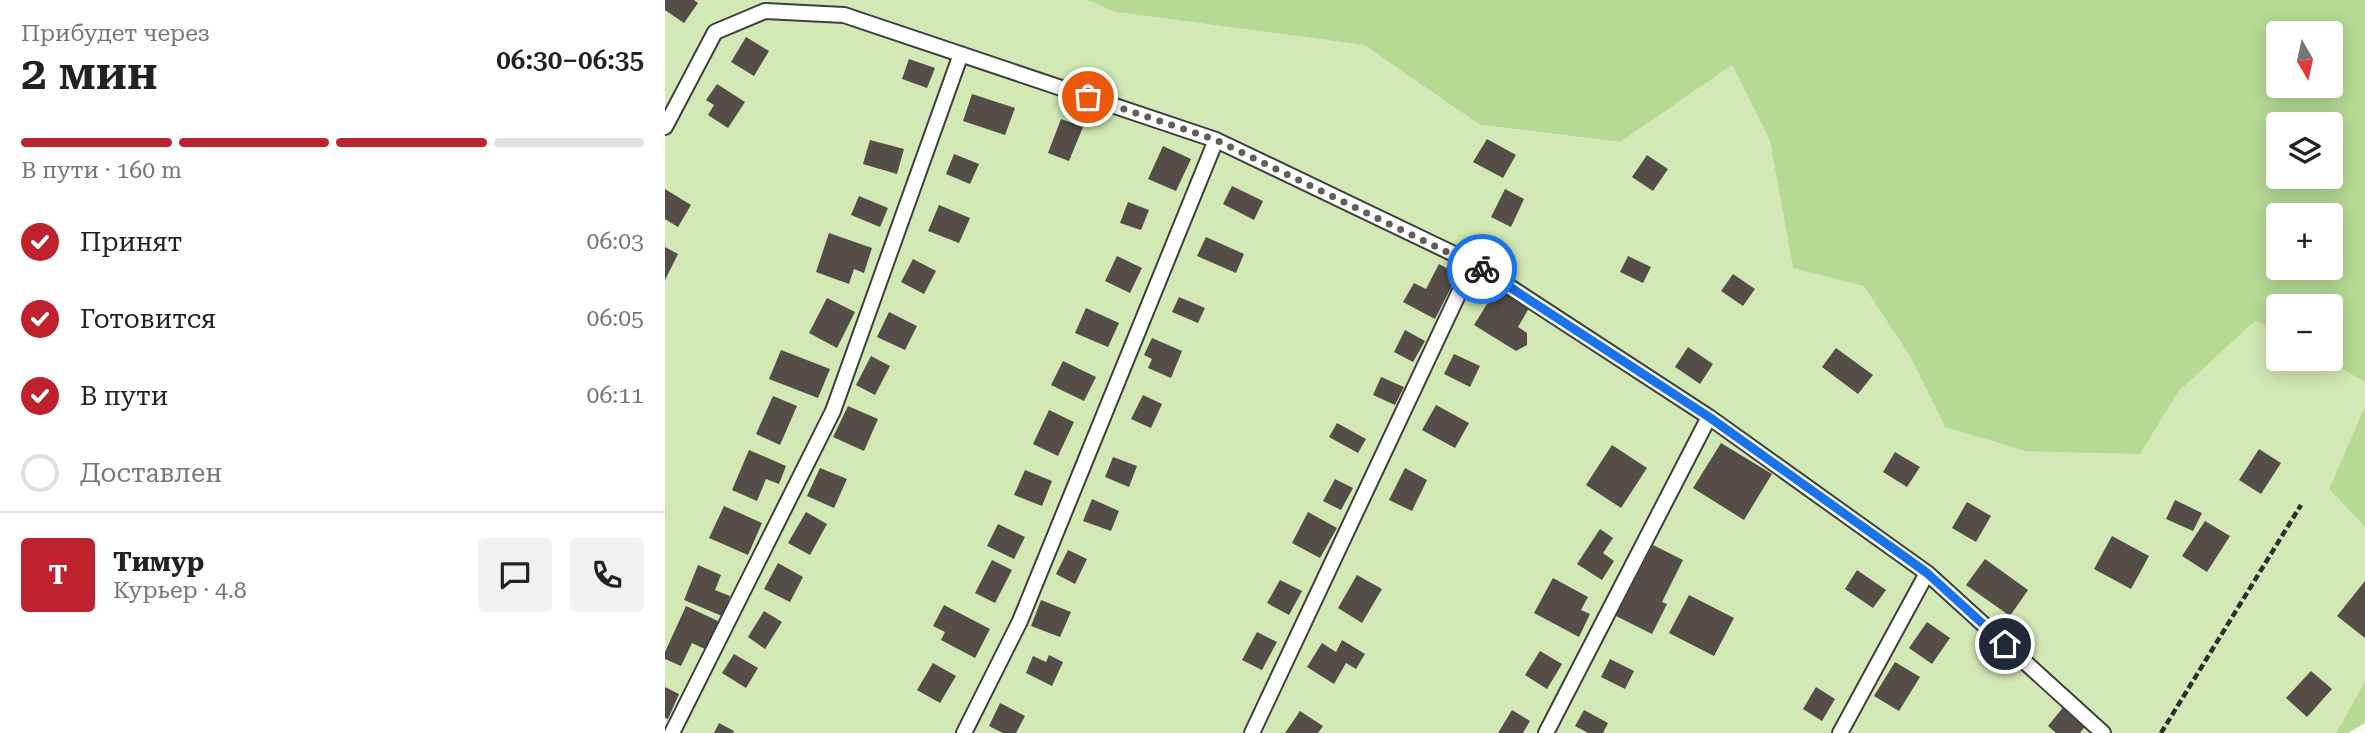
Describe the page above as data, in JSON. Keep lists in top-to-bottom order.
{
  "north": "bottom",
  "page": {
    "heading": ["2 мин", "Прибудет через", "06:30–06:35"],
    "panel": ["Тимур", "Курьер · 4.8"],
    "map_buttons": ["+", "−"],
    "bar": "В пути · 160 m",
    "list": [
      ["Принят", "06:03"],
      ["Готовится", "06:05"],
      ["В пути", "06:11"],
      "Доставлен"
    ],
    "round": "Т"
  }
}
